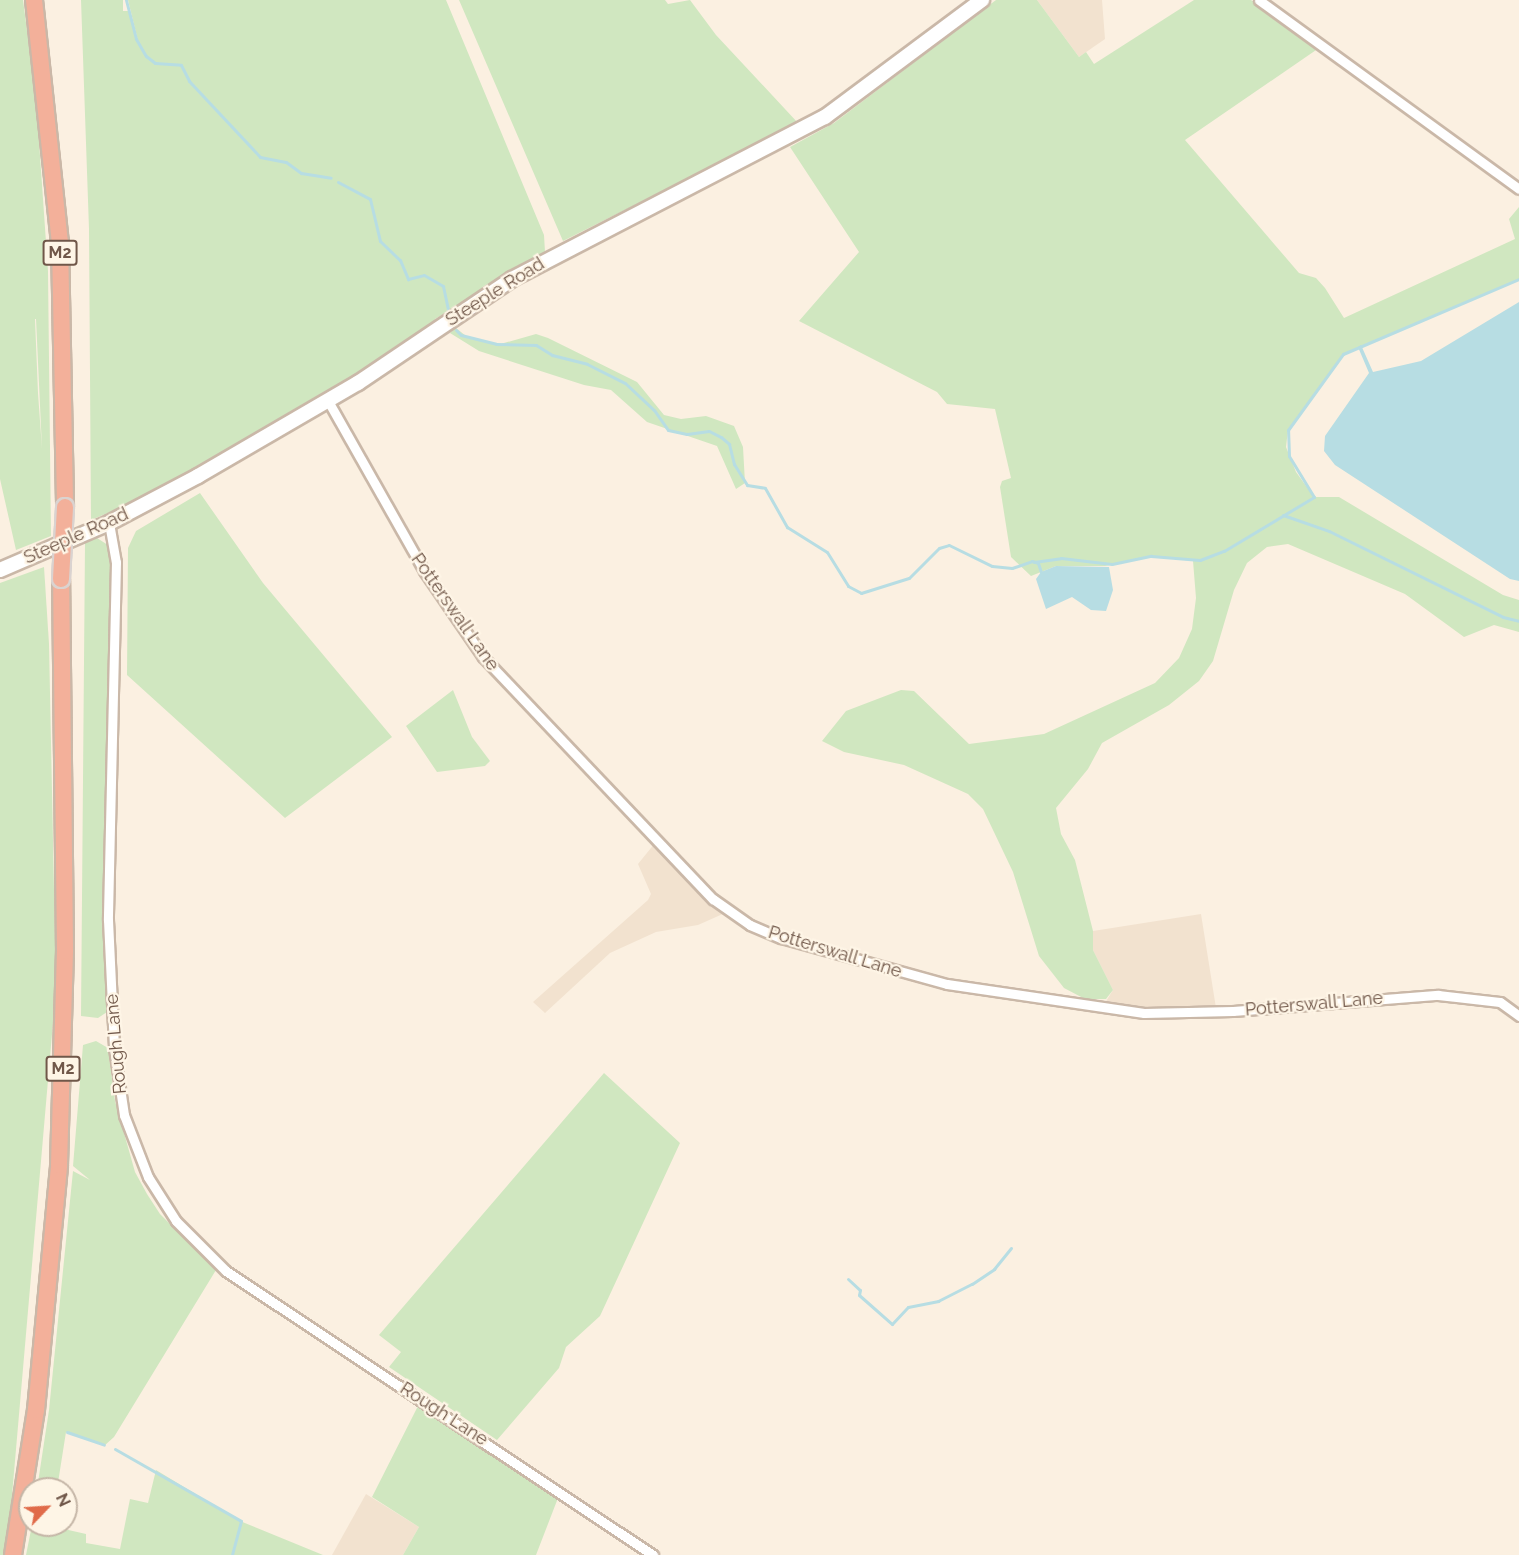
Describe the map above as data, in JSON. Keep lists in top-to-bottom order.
{
  "streets": {
    "highway": ["M2"],
    "street": ["Steeple Road", "Potterswall Lane", "Rough Lane"]
  },
  "crossings": [
    ["Steeple Road", "Potterswall Lane"],
    ["Steeple Road", "Rough Lane"]
  ],
  "north": "top right"
}
